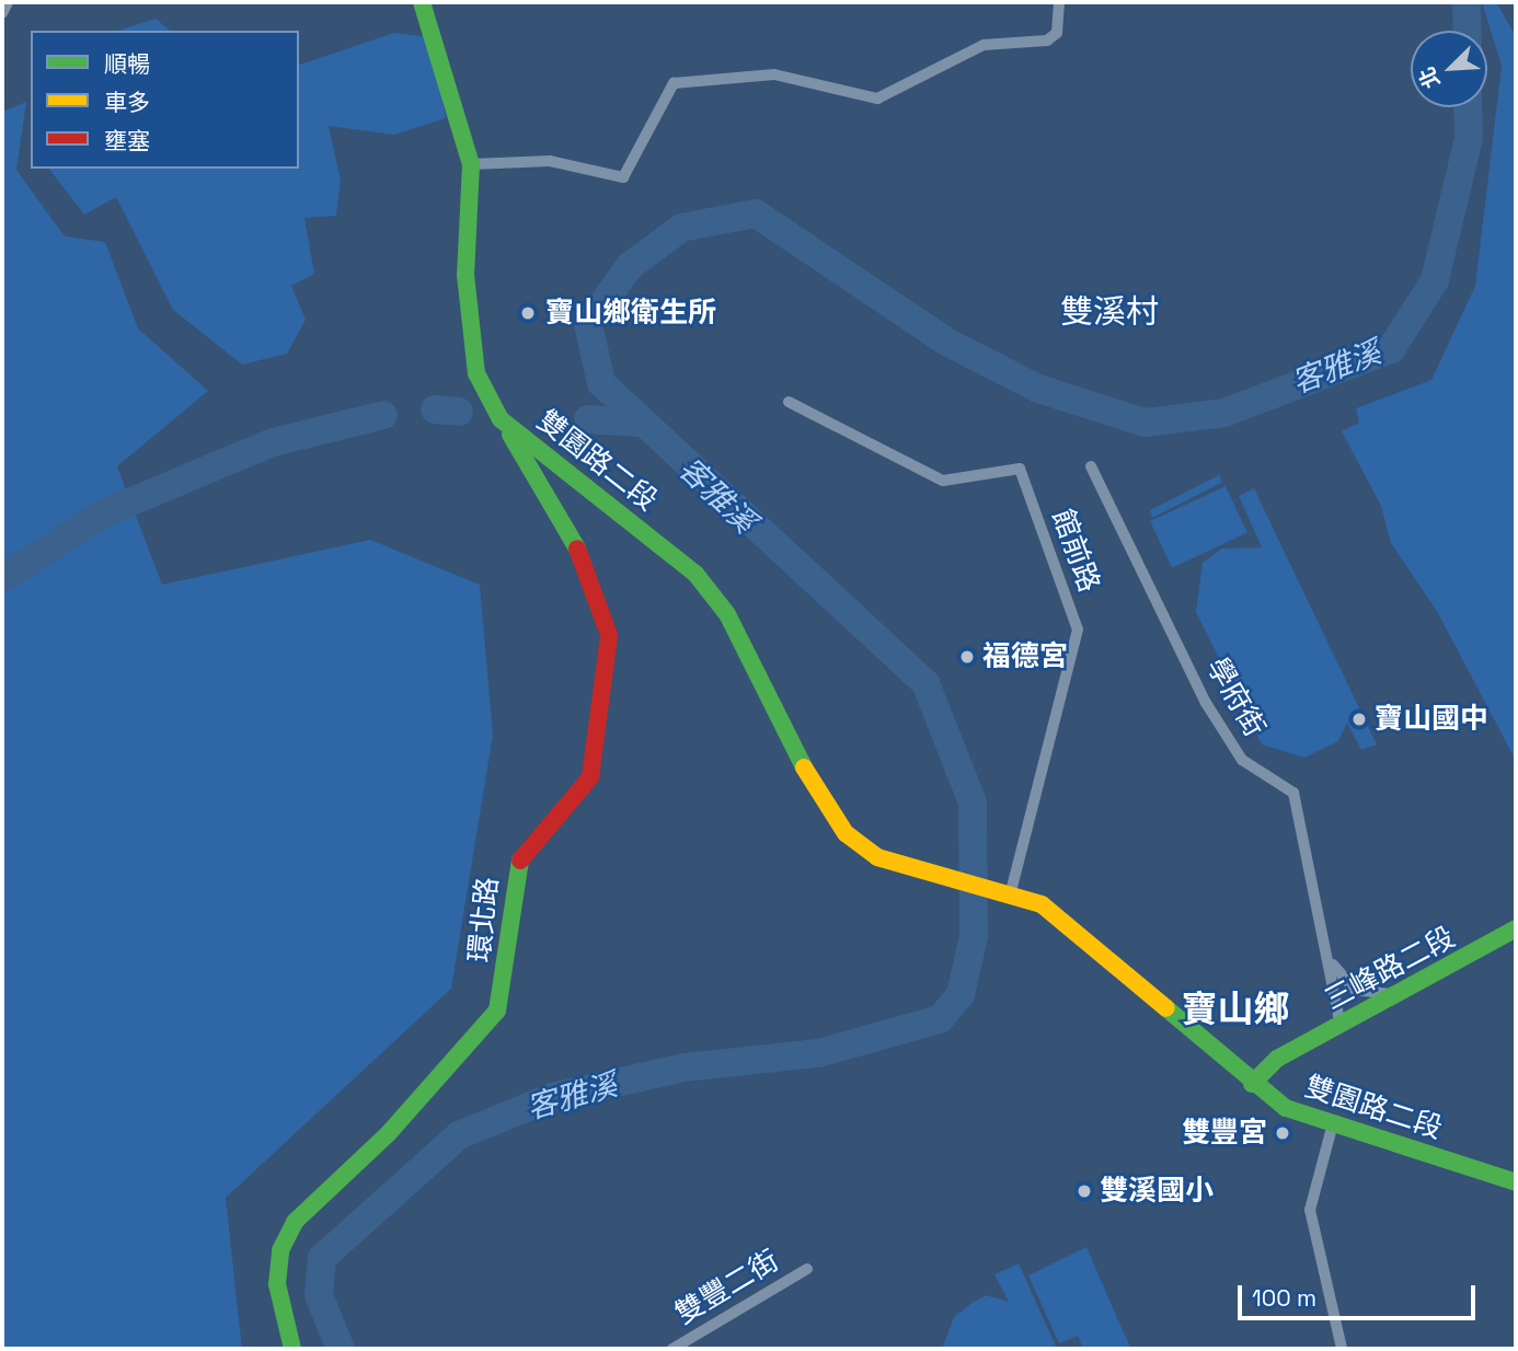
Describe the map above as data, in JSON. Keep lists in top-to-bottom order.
{
  "streets": {
    "street": [
      "雙園路二段",
      "館前路",
      "學府街",
      "環北路",
      "三峰路二段",
      "雙豐二街"
    ]
  },
  "crossings": [
    ["雙園路二段", "館前路"],
    ["雙園路二段", "環北路"],
    ["雙園路二段", "三峰路二段"],
    ["學府街", "三峰路二段"]
  ],
  "districts": ["雙溪村", "寶山鄉"],
  "water": ["客雅溪"],
  "places": [
    "寶山鄉衛生所",
    "福德宮",
    "寶山國中",
    "雙豐宮",
    "雙溪國小"
  ],
  "legend": ["順暢", "車多", "壅塞"],
  "scale_bar": "100 m",
  "north": "bottom left"
}
